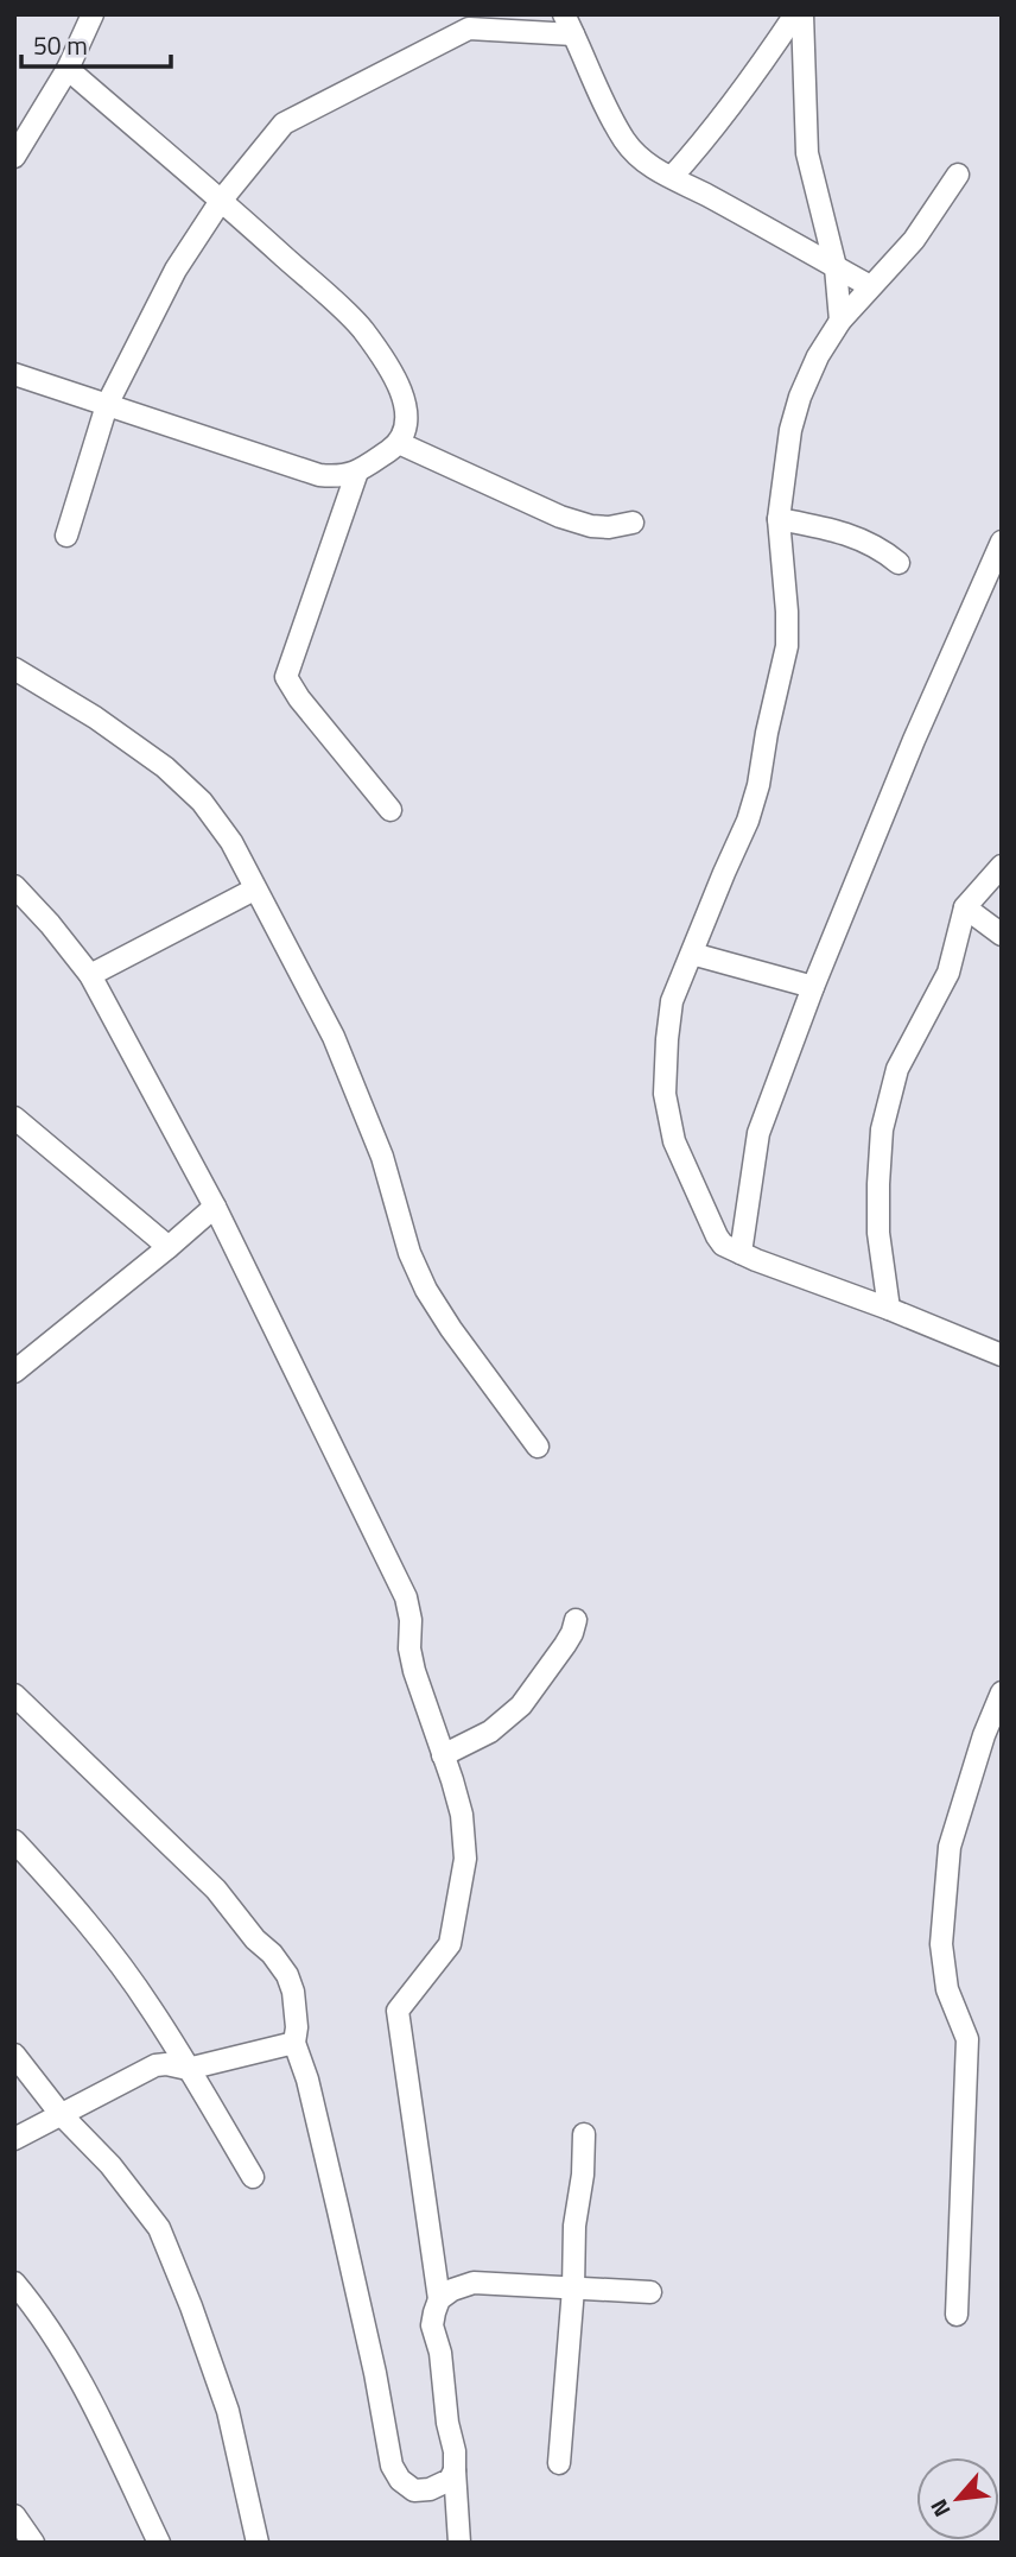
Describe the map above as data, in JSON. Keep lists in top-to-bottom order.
{
  "scale_bar": "50 m",
  "north": "bottom left"
}
